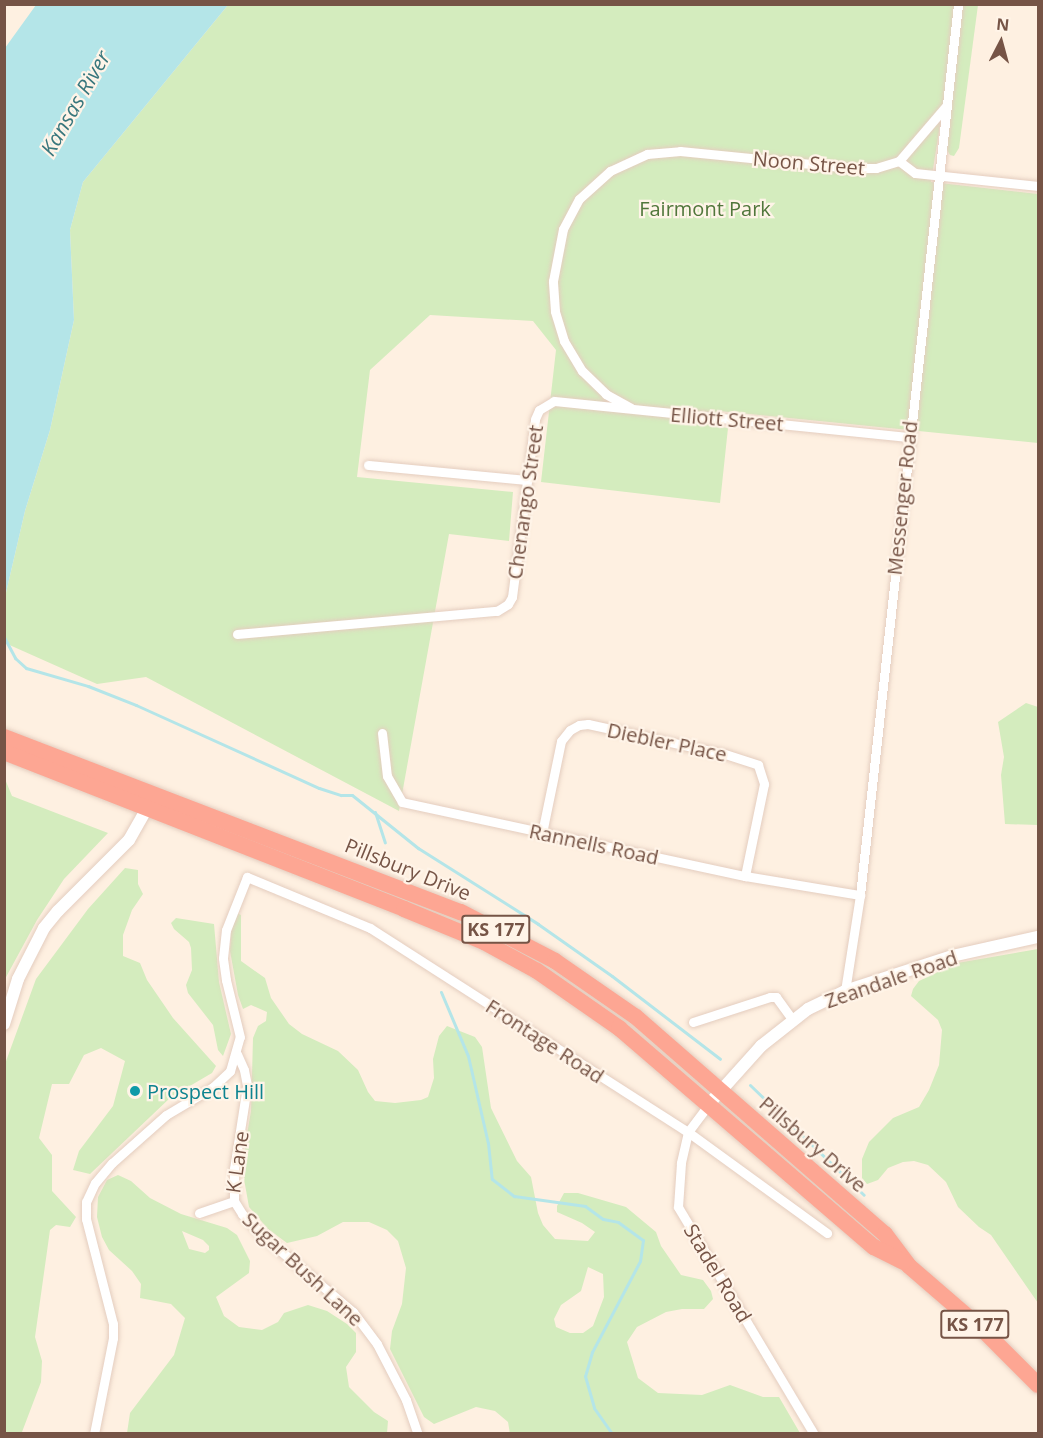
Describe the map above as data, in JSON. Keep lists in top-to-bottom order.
{
  "streets": {
    "highway": ["Pillsbury Drive", "KS 177"],
    "main road": ["Zeandale Road"],
    "street": [
      "Noon Street",
      "Elliott Street",
      "Messenger Road",
      "Chenango Street",
      "Diebler Place",
      "Rannells Road",
      "Frontage Road",
      "K Lane",
      "Sugar Bush Lane",
      "Stadel Road"
    ]
  },
  "crossings": [
    ["Noon Street", "Elliott Street"],
    ["Elliott Street", "Messenger Road"],
    ["Elliott Street", "Chenango Street"],
    ["Messenger Road", "Rannells Road"],
    ["Messenger Road", "Zeandale Road"],
    ["Diebler Place", "Rannells Road"],
    ["Pillsbury Drive", "Zeandale Road"],
    ["Pillsbury Drive", "Stadel Road"],
    ["Zeandale Road", "Stadel Road"],
    ["Frontage Road", "K Lane"],
    ["Frontage Road", "Stadel Road"],
    ["K Lane", "Sugar Bush Lane"]
  ],
  "water": ["Kansas River"],
  "parks": ["Fairmont Park"],
  "places": ["Prospect Hill"],
  "north": "top"
}
